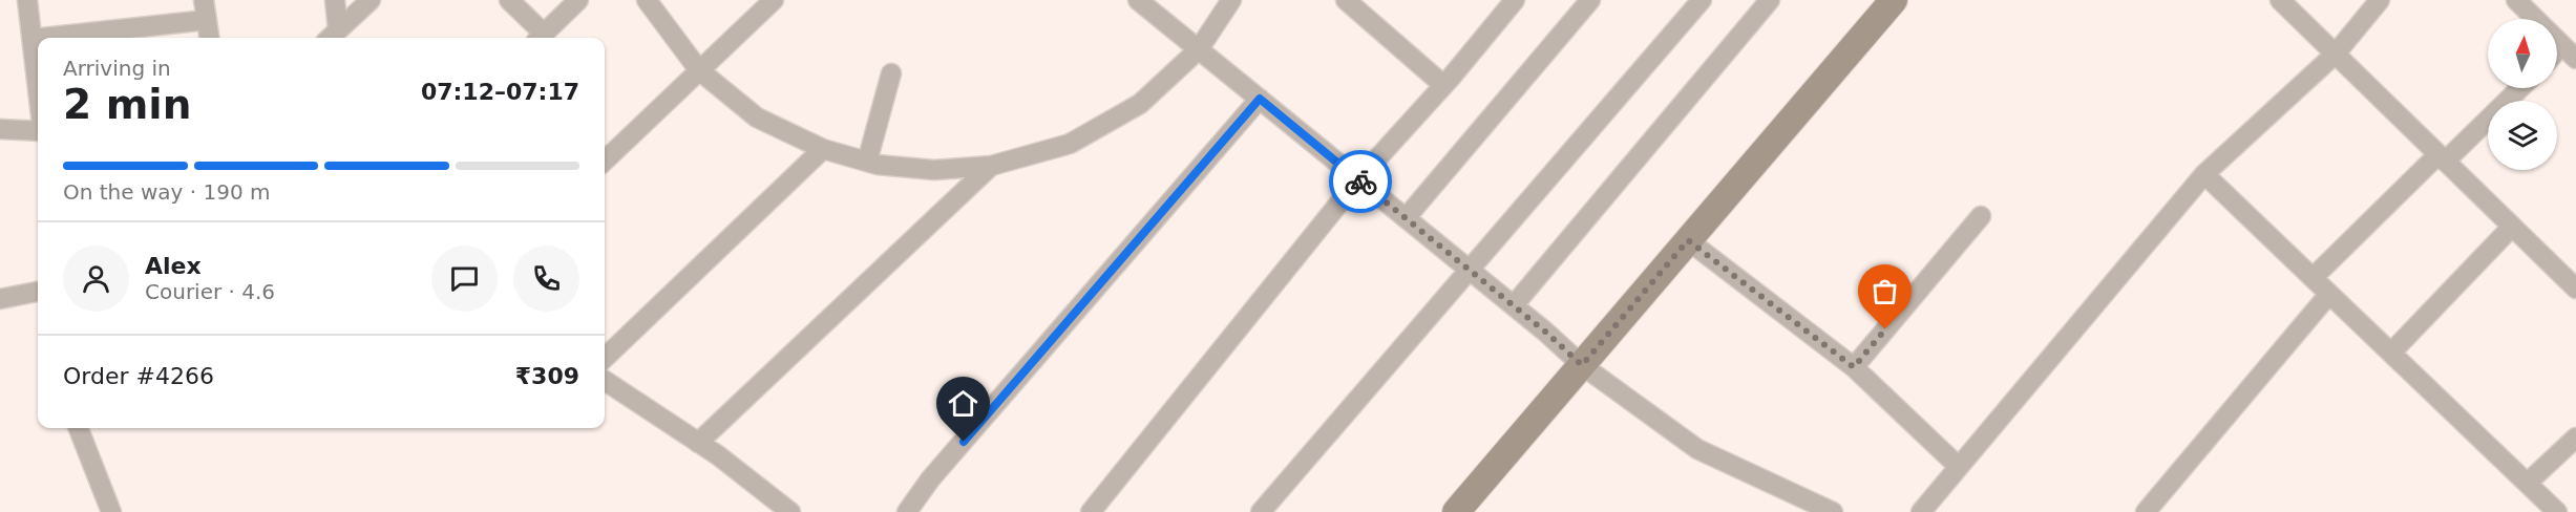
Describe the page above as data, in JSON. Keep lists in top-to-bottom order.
{
  "north": "top",
  "page": {
    "heading": ["2 min", "Arriving in", "07:12–07:17"],
    "panel": [
      "Alex",
      "Courier · 4.6",
      "Order #4266",
      "₹309"
    ],
    "bar": "On the way · 190 m"
  }
}
